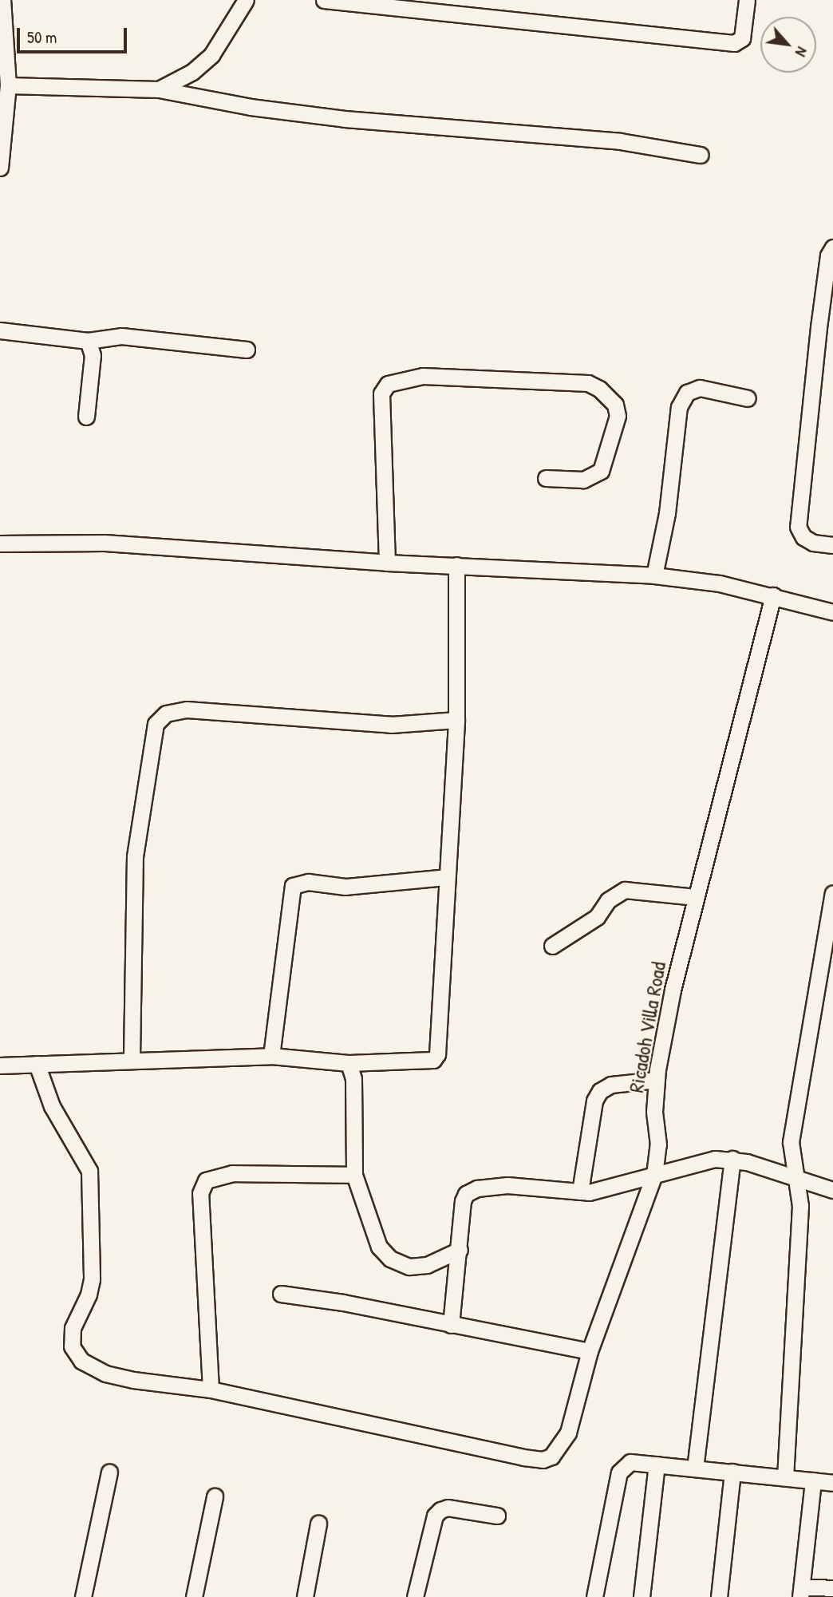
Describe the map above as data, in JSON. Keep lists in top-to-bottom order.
{
  "streets": {
    "street": ["Ricadoh Villa Road"]
  },
  "scale_bar": "50 m",
  "north": "bottom right"
}
